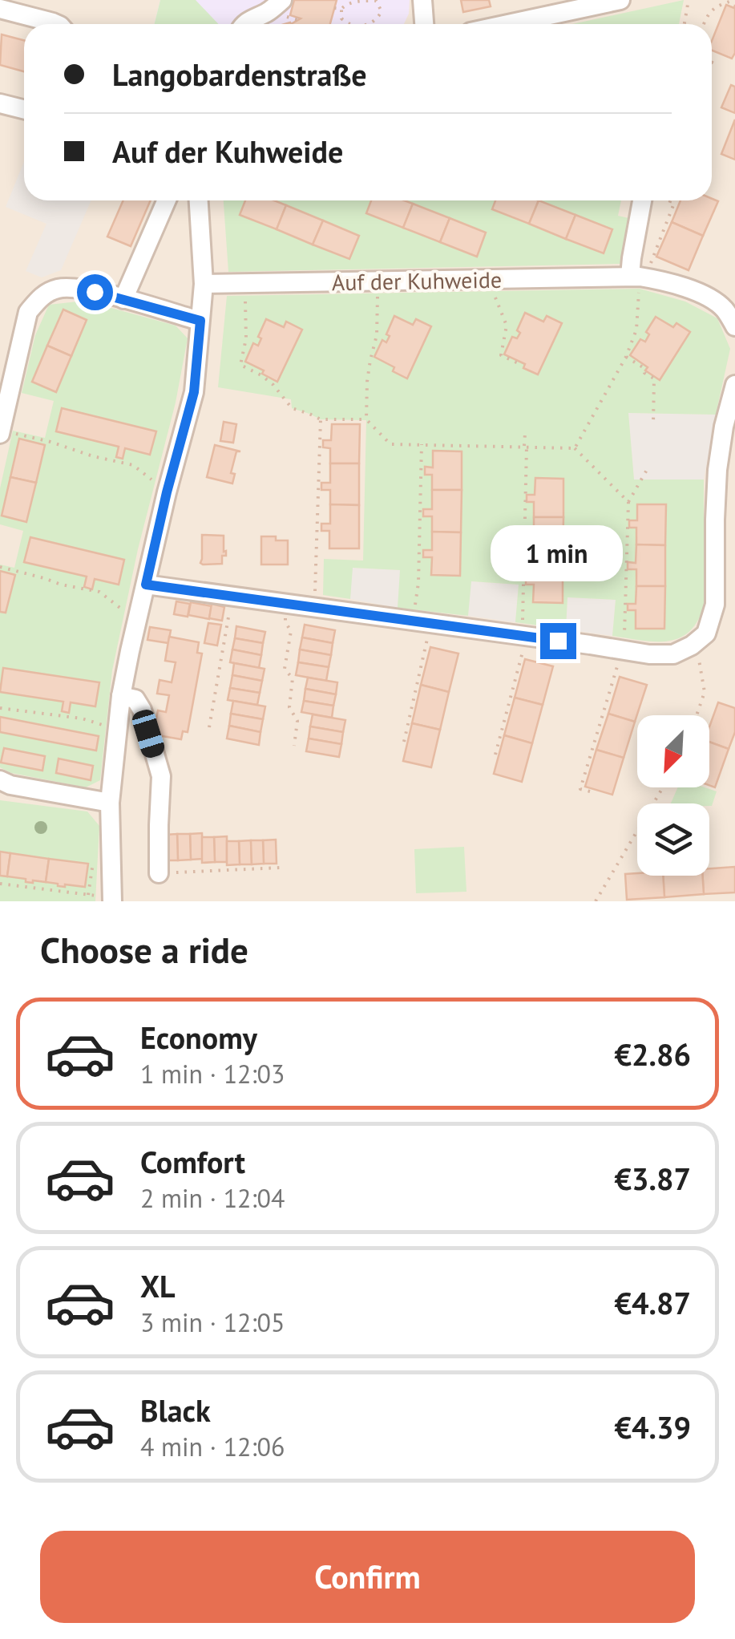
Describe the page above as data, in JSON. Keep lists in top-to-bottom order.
{
  "streets": {
    "street": ["Auf der Kuhweide"]
  },
  "north": "bottom left",
  "page": {
    "banner": ["Langobardenstraße", "Auf der Kuhweide"],
    "bubble": "1 min",
    "heading": "Choose a ride",
    "list": [
      {
        "name": "Economy",
        "note": "1 min · 12:03",
        "value": "€2.86"
      },
      {
        "name": "Comfort",
        "note": "2 min · 12:04",
        "value": "€3.87"
      },
      {
        "name": "XL",
        "note": "3 min · 12:05",
        "value": "€4.87"
      },
      {
        "name": "Black",
        "note": "4 min · 12:06",
        "value": "€4.39"
      }
    ],
    "buttons": "Confirm"
  }
}
